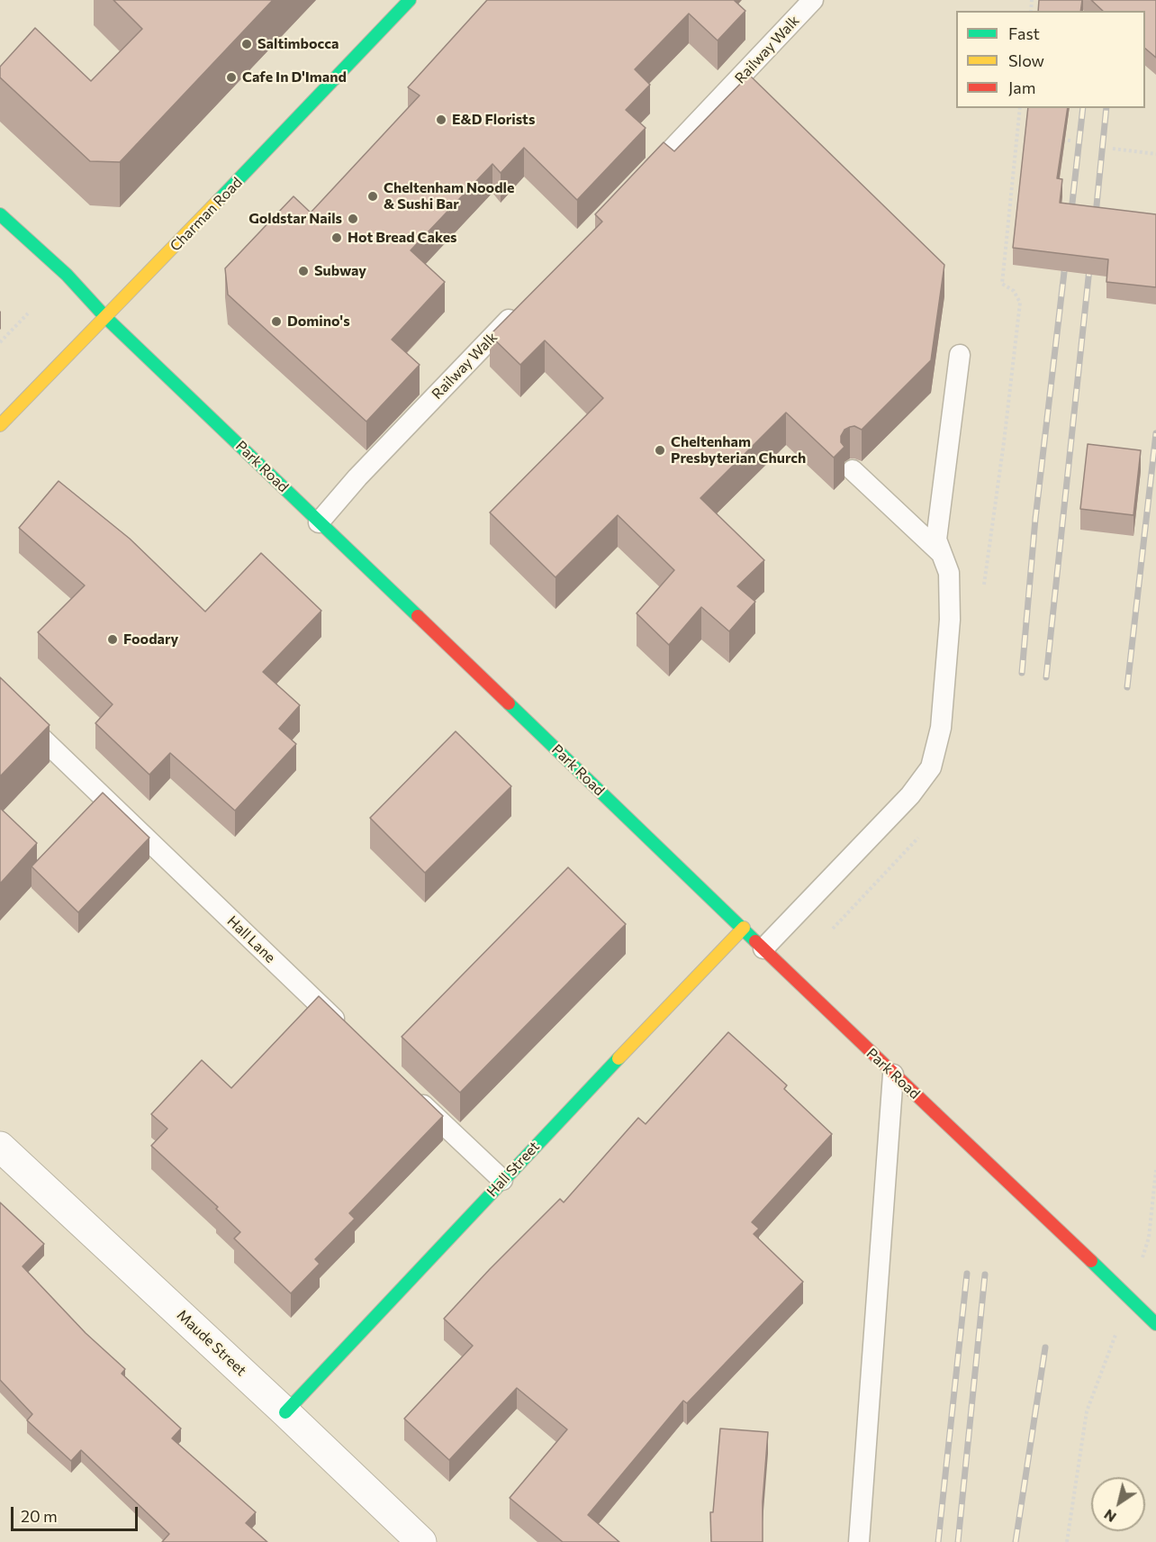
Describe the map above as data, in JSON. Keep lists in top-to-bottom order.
{
  "streets": {
    "street": [
      "Charman Road",
      "Park Road",
      "Hall Street",
      "Maude Street"
    ],
    "lane": ["Railway Walk", "Hall Lane"]
  },
  "crossings": [
    ["Railway Walk", "Park Road"],
    ["Charman Road", "Park Road"],
    ["Park Road", "Hall Street"],
    ["Hall Street", "Maude Street"]
  ],
  "places": [
    "Saltimbocca",
    "Cafe In D'Imand",
    "E&D Florists",
    "Cheltenham Noodle & Sushi Bar",
    "Goldstar Nails",
    "Hot Bread Cakes",
    "Subway",
    "Domino's",
    "Cheltenham Presbyterian Church",
    "Foodary"
  ],
  "legend": ["Fast", "Slow", "Jam"],
  "scale_bar": "20 m",
  "north": "bottom left"
}
